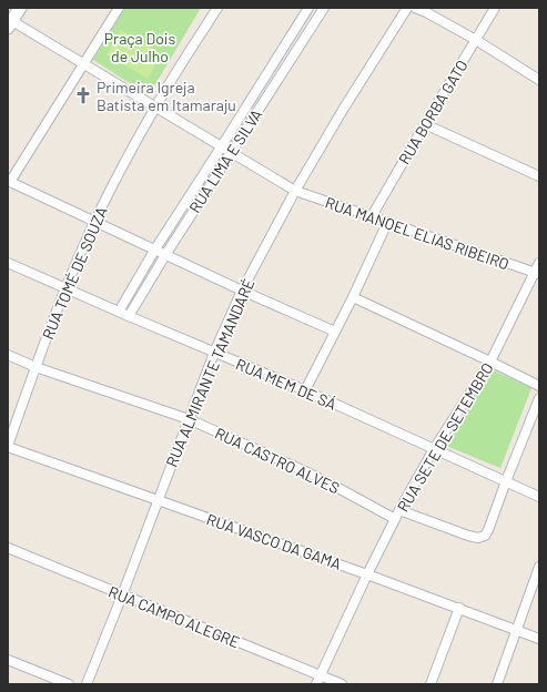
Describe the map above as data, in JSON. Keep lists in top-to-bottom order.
{
  "streets": {
    "street": [
      "RUA BORBA GATO",
      "RUA LIMA E SILVA",
      "RUA MANOEL ELIAS RIBEIRO",
      "RUA TOMÉ DE SOUZA",
      "RUA ALMIRANTE TAMANDARÉ",
      "RUA MEM DE SÁ",
      "RUA SETE DE SETEMBRO",
      "RUA CASTRO ALVES",
      "RUA VASCO DA GAMA",
      "RUA CAMPO ALEGRE"
    ]
  },
  "crossings": [
    ["RUA BORBA GATO", "RUA MANOEL ELIAS RIBEIRO"],
    ["RUA LIMA E SILVA", "RUA MANOEL ELIAS RIBEIRO"],
    ["RUA LIMA E SILVA", "RUA MEM DE SÁ"],
    ["RUA MANOEL ELIAS RIBEIRO", "RUA TOMÉ DE SOUZA"],
    ["RUA MANOEL ELIAS RIBEIRO", "RUA ALMIRANTE TAMANDARÉ"],
    ["RUA MANOEL ELIAS RIBEIRO", "RUA SETE DE SETEMBRO"],
    ["RUA TOMÉ DE SOUZA", "RUA MEM DE SÁ"],
    ["RUA TOMÉ DE SOUZA", "RUA CASTRO ALVES"],
    ["RUA TOMÉ DE SOUZA", "RUA VASCO DA GAMA"],
    ["RUA ALMIRANTE TAMANDARÉ", "RUA MEM DE SÁ"],
    ["RUA ALMIRANTE TAMANDARÉ", "RUA CASTRO ALVES"],
    ["RUA ALMIRANTE TAMANDARÉ", "RUA VASCO DA GAMA"],
    ["RUA ALMIRANTE TAMANDARÉ", "RUA CAMPO ALEGRE"],
    ["RUA MEM DE SÁ", "RUA SETE DE SETEMBRO"],
    ["RUA SETE DE SETEMBRO", "RUA CASTRO ALVES"],
    ["RUA SETE DE SETEMBRO", "RUA VASCO DA GAMA"],
    ["RUA SETE DE SETEMBRO", "RUA CAMPO ALEGRE"]
  ],
  "parks": ["Praça Dois de Julho"],
  "places": {
    "church": ["Primeira Igreja Batista em Itamaraju"]
  }
}
